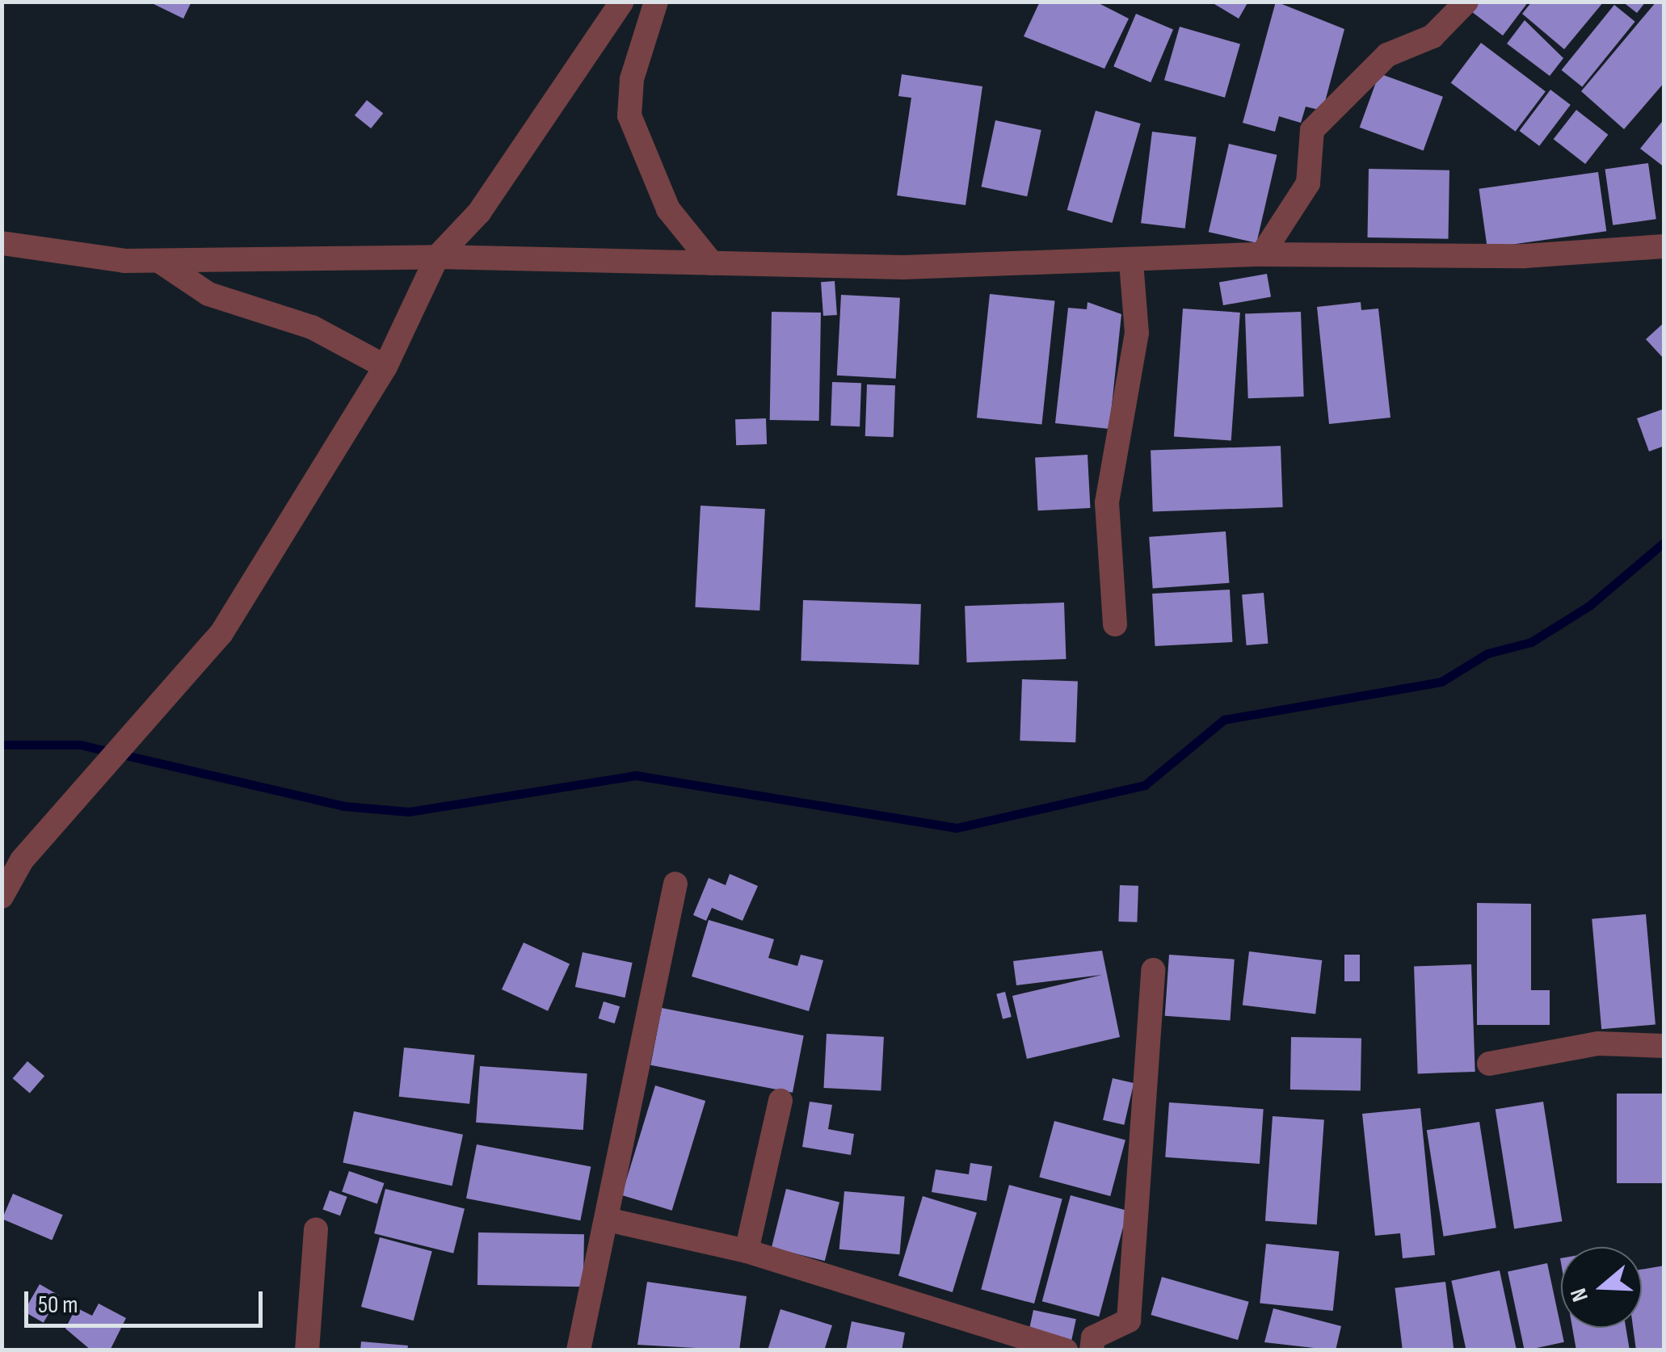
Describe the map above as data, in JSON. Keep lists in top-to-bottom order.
{
  "scale_bar": "50 m",
  "north": "left"
}
